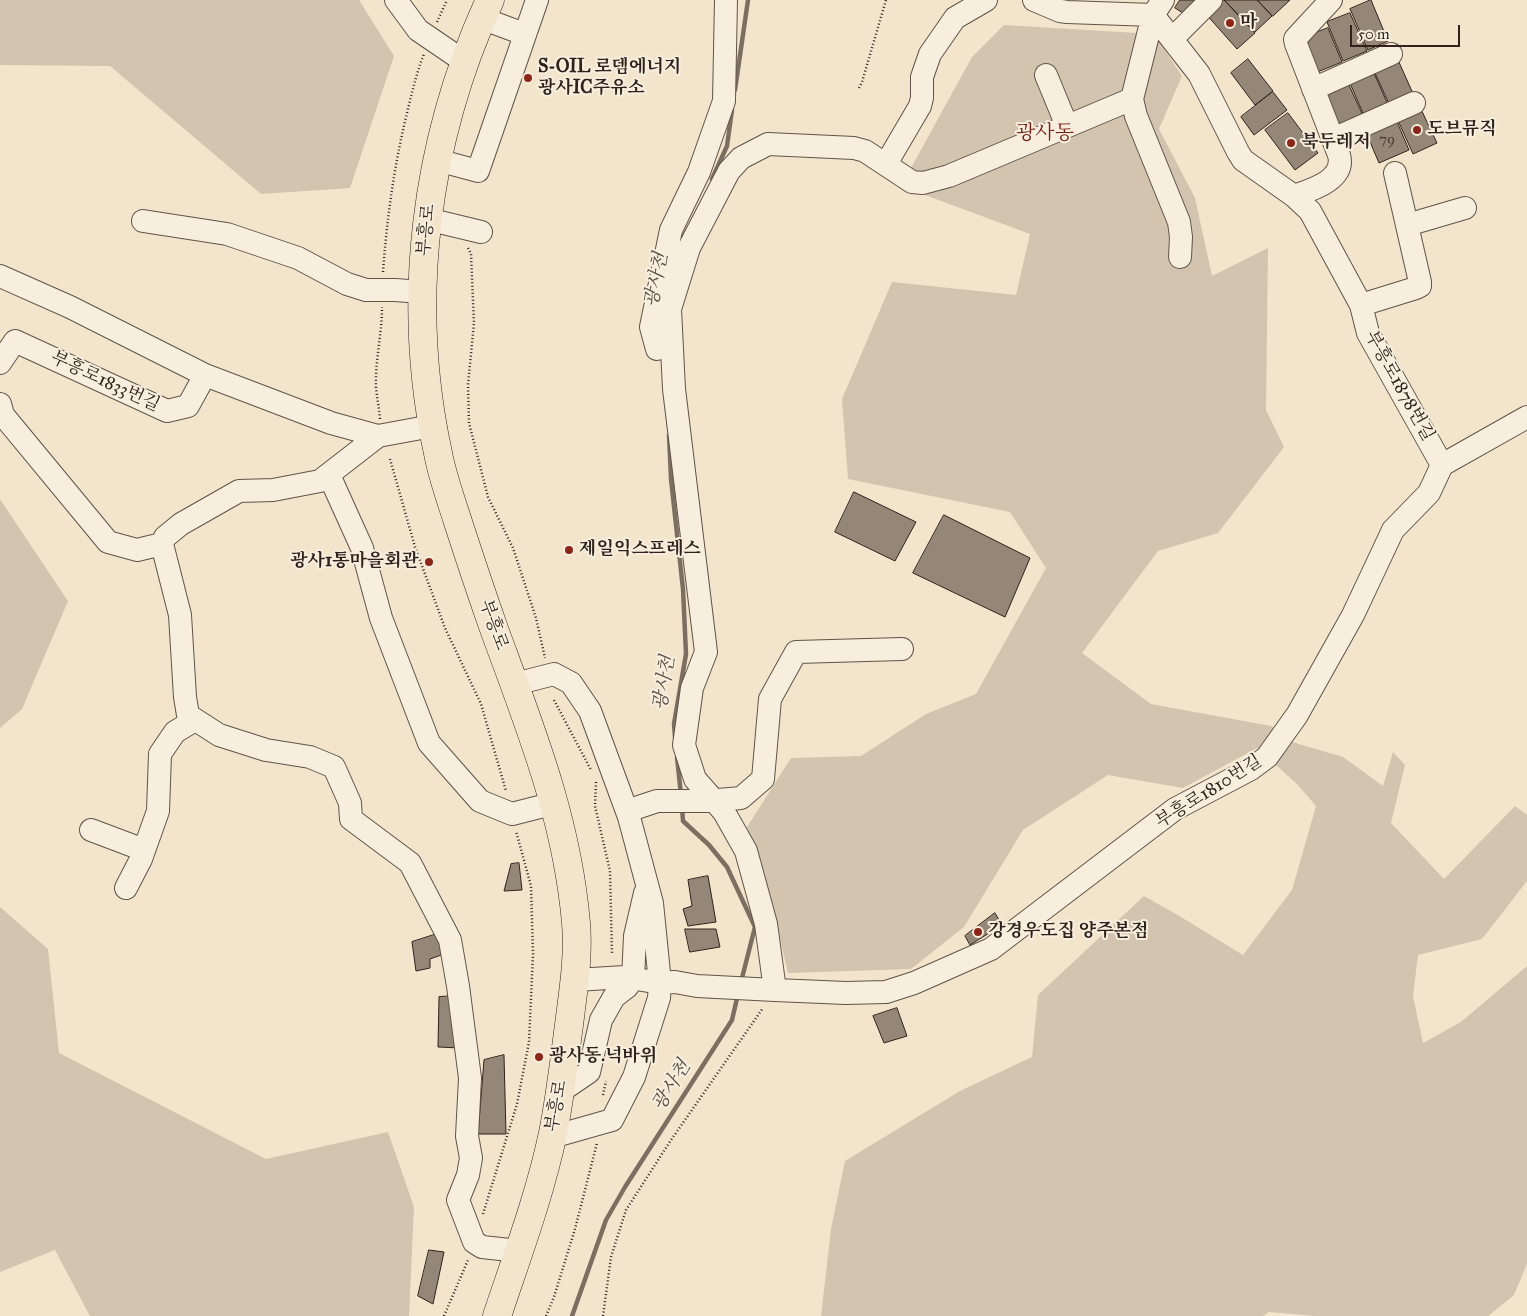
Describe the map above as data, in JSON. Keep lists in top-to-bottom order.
{
  "streets": {
    "main road": ["부흥로"],
    "street": ["부흥로1833번길", "부흥로1878번길", "부흥로1810번길"]
  },
  "crossings": [
    ["부흥로1878번길", "부흥로1810번길"]
  ],
  "districts": ["광사동"],
  "water": ["광사천"],
  "places": [
    "마",
    "S-OIL 로뎀에너지 광사IC주유소",
    "도브뮤직",
    "북두레저",
    "제일익스프레스",
    "광사1통마을회관",
    "강경우도집 양주본점",
    "광사동.넉바위"
  ],
  "house_numbers": ["79"],
  "scale_bar": "50 m"
}
